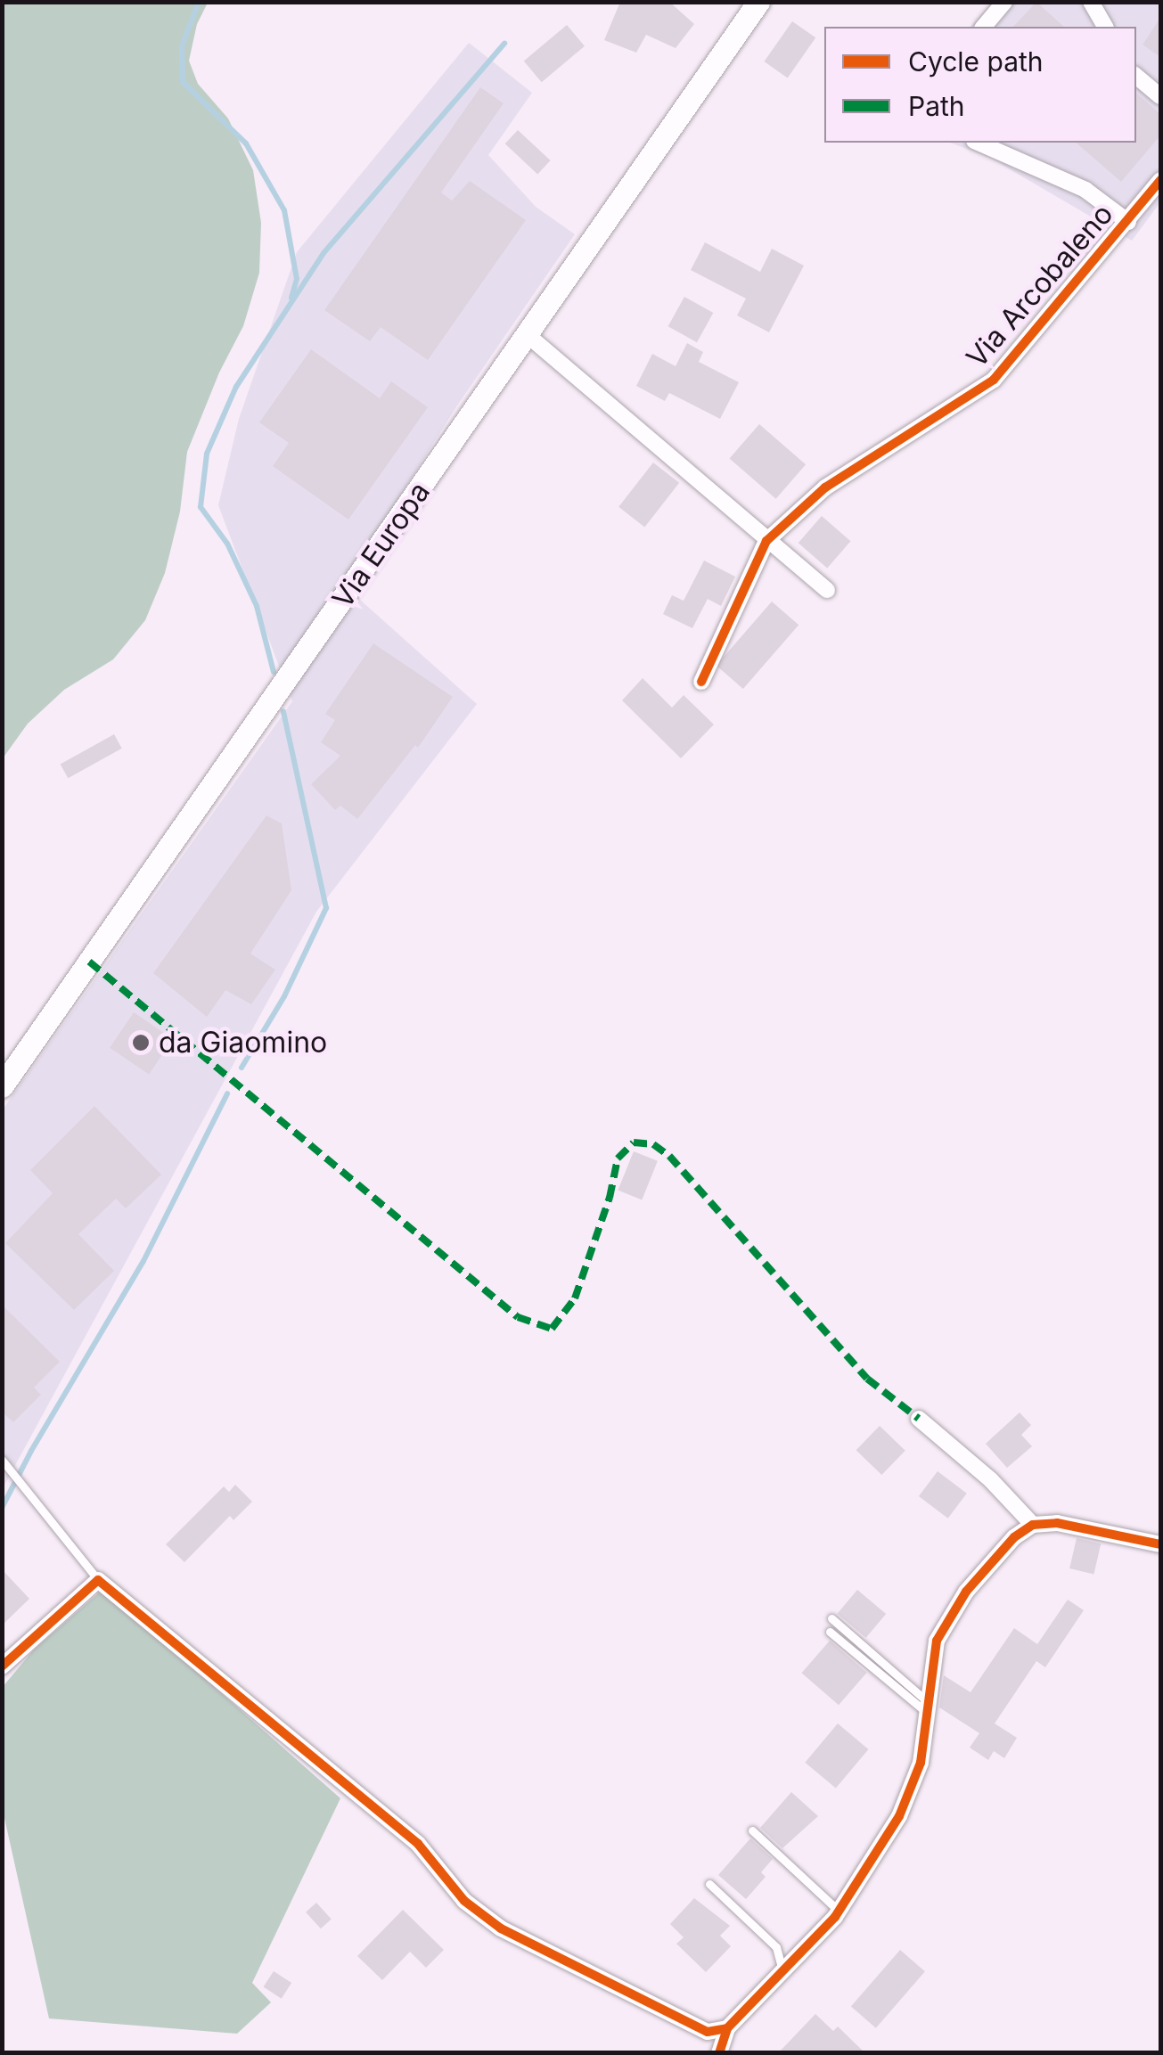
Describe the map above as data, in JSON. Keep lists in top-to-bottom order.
{
  "streets": {
    "main road": ["Via Europa"],
    "street": ["Via Arcobaleno"]
  },
  "places": ["da Giaomino"],
  "legend": ["Cycle path", "Path"]
}
